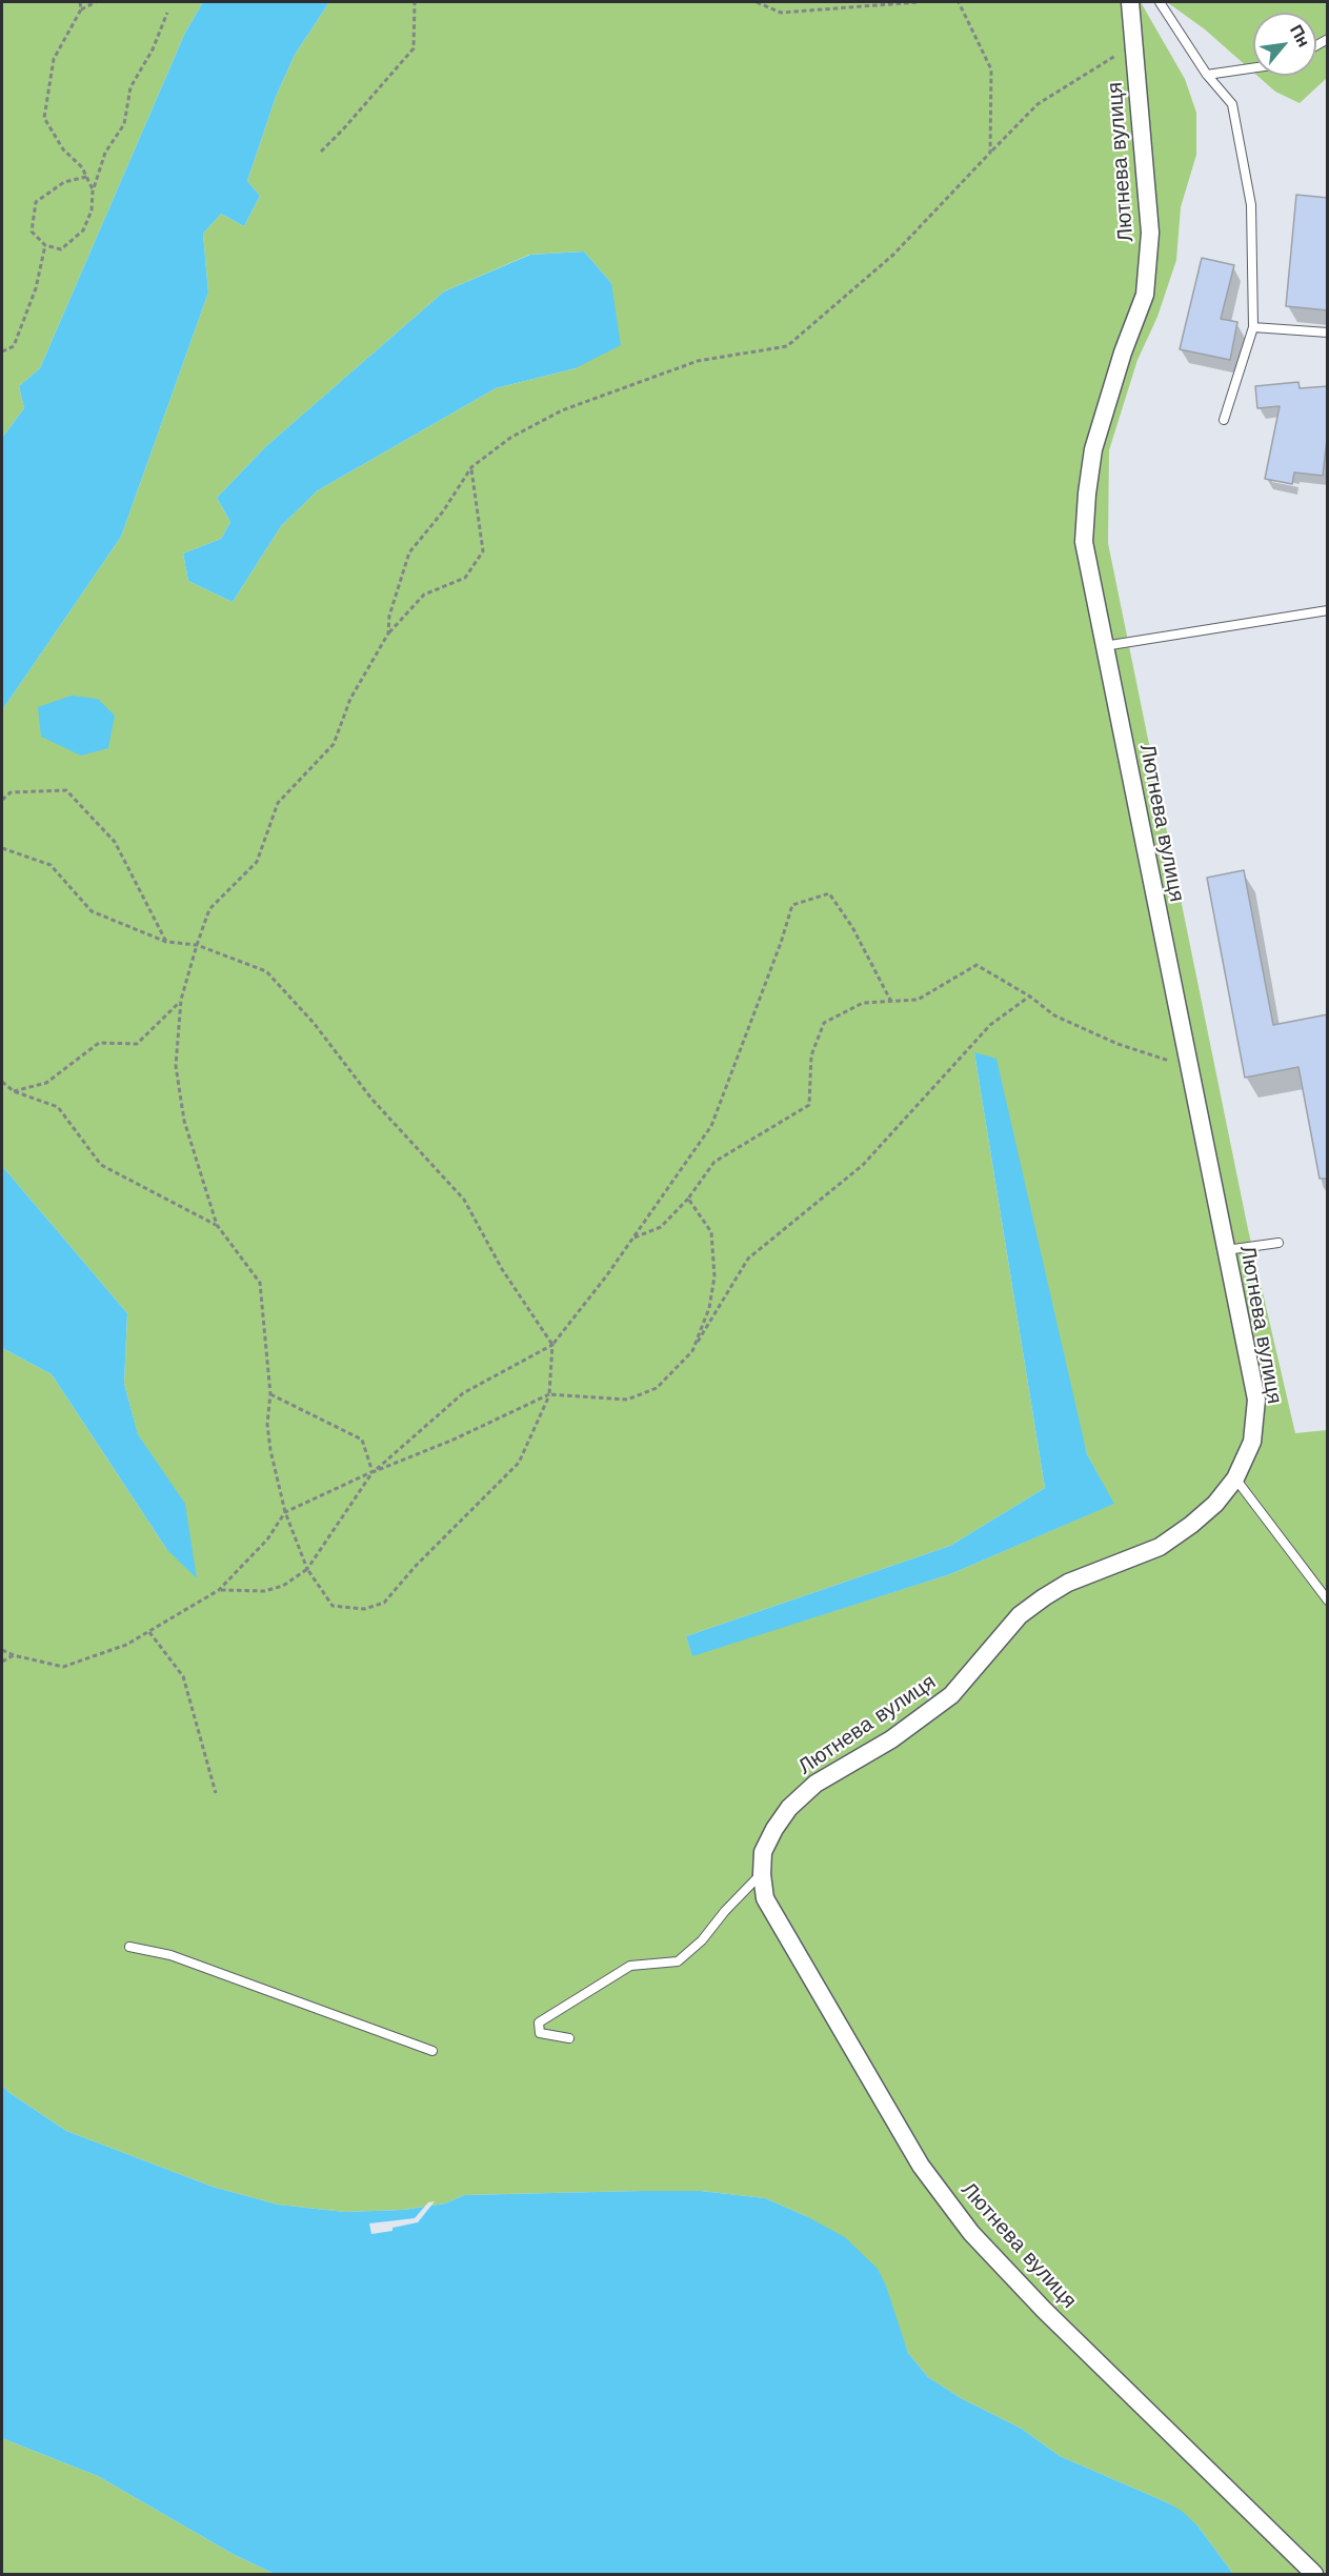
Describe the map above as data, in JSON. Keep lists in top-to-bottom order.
{
  "streets": {
    "street": ["Лютнева вулиця"]
  },
  "north": "top right"
}
